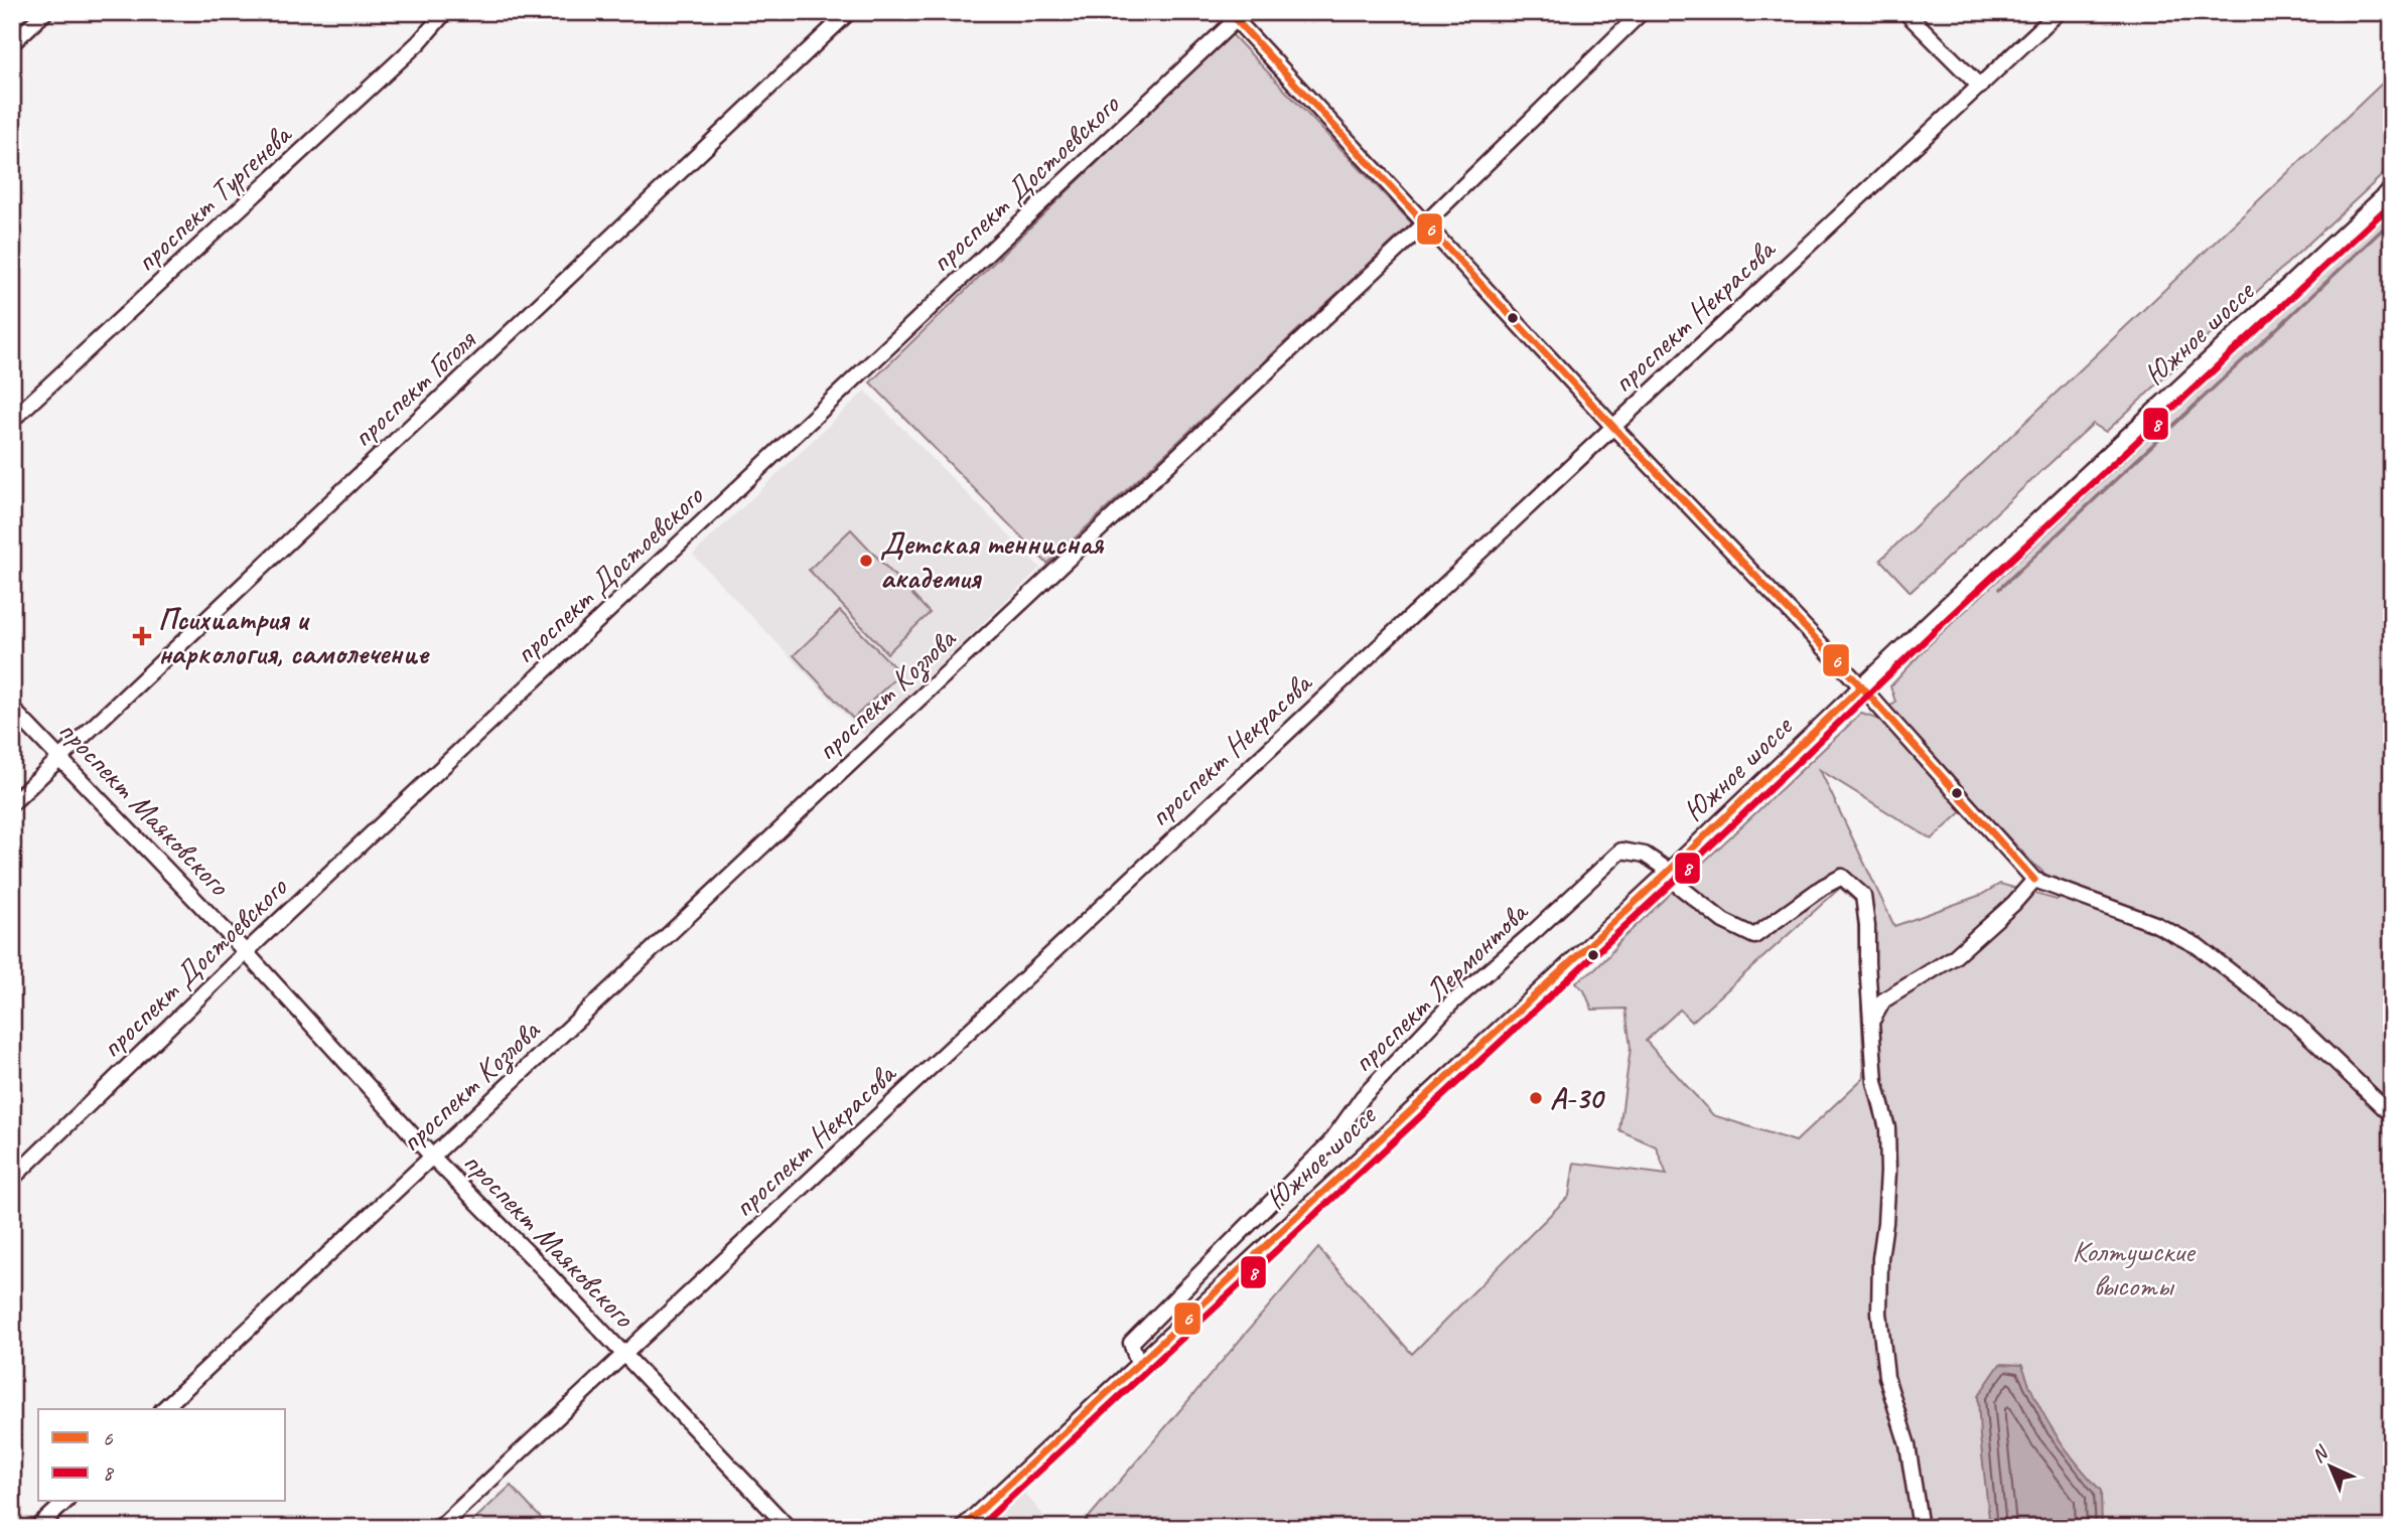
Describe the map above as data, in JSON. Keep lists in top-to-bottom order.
{
  "streets": {
    "street": [
      "проспект Достоевского",
      "проспект Тургенева",
      "проспект Некрасова",
      "Южное шоссе",
      "проспект Гоголя",
      "проспект Козлова",
      "проспект Маяковского",
      "проспект Лермонтова"
    ]
  },
  "crossings": [
    ["проспект Достоевского", "проспект Маяковского"],
    ["проспект Некрасова", "проспект Маяковского"],
    ["Южное шоссе", "проспект Лермонтова"],
    ["проспект Гоголя", "проспект Маяковского"],
    ["проспект Козлова", "проспект Маяковского"]
  ],
  "parks": ["Колтушские высоты"],
  "places": {
    "other": ["Детская теннисная академия", "А-30"],
    "health": ["Психиатрия и наркология, самолечение"]
  },
  "lines": ["transit line 6", "transit line 8"],
  "legend": ["6", "8"],
  "north": "top left"
}
